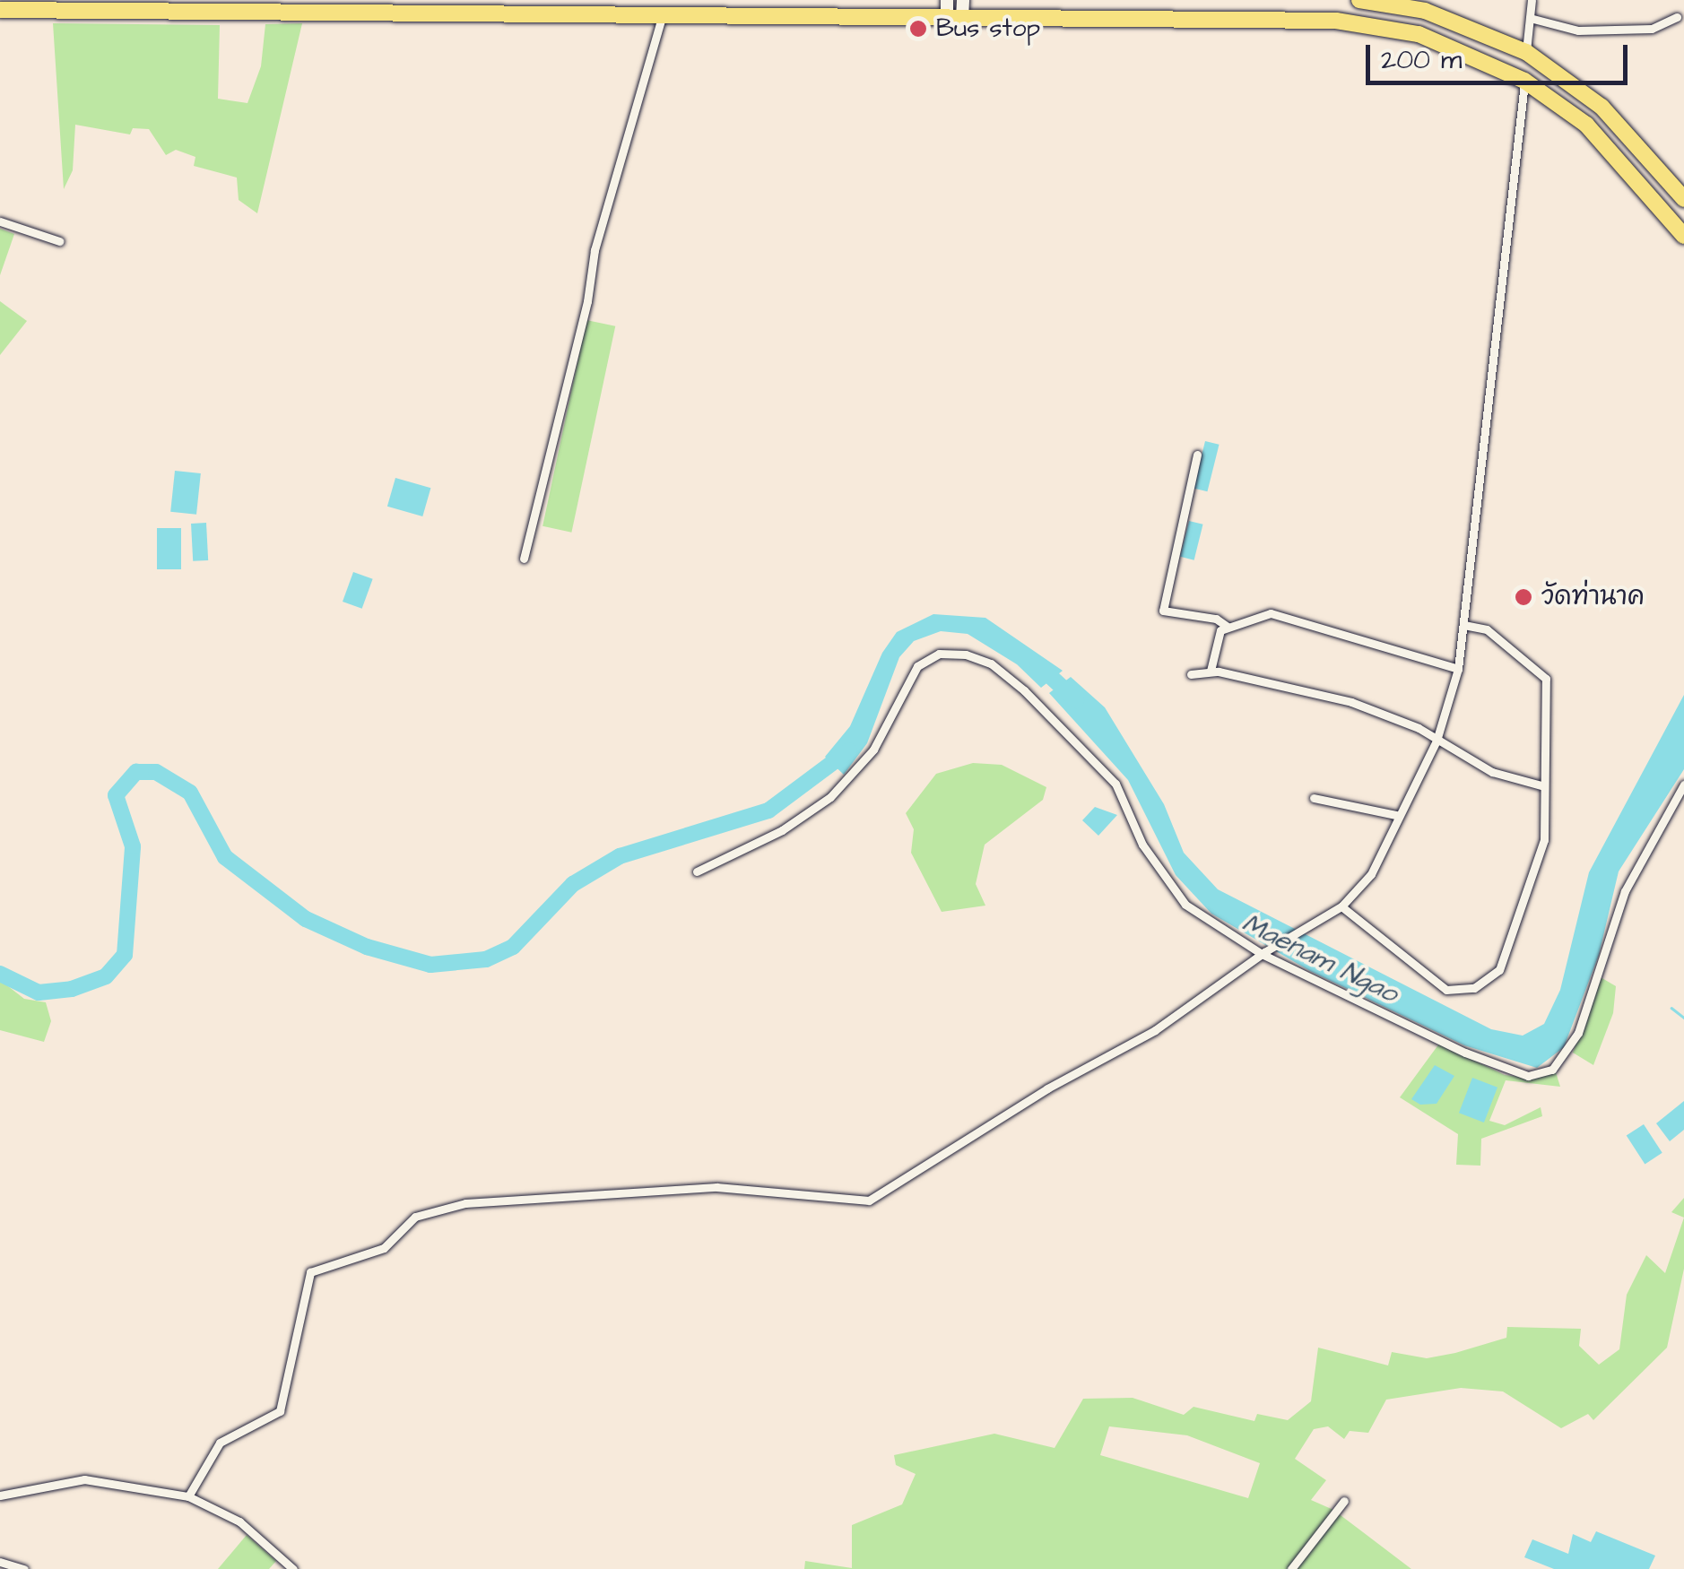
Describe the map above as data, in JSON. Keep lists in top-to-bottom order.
{
  "water": ["Maenam Ngao"],
  "places": ["Bus stop", "วัดท่านาค"],
  "scale_bar": "200 m"
}
